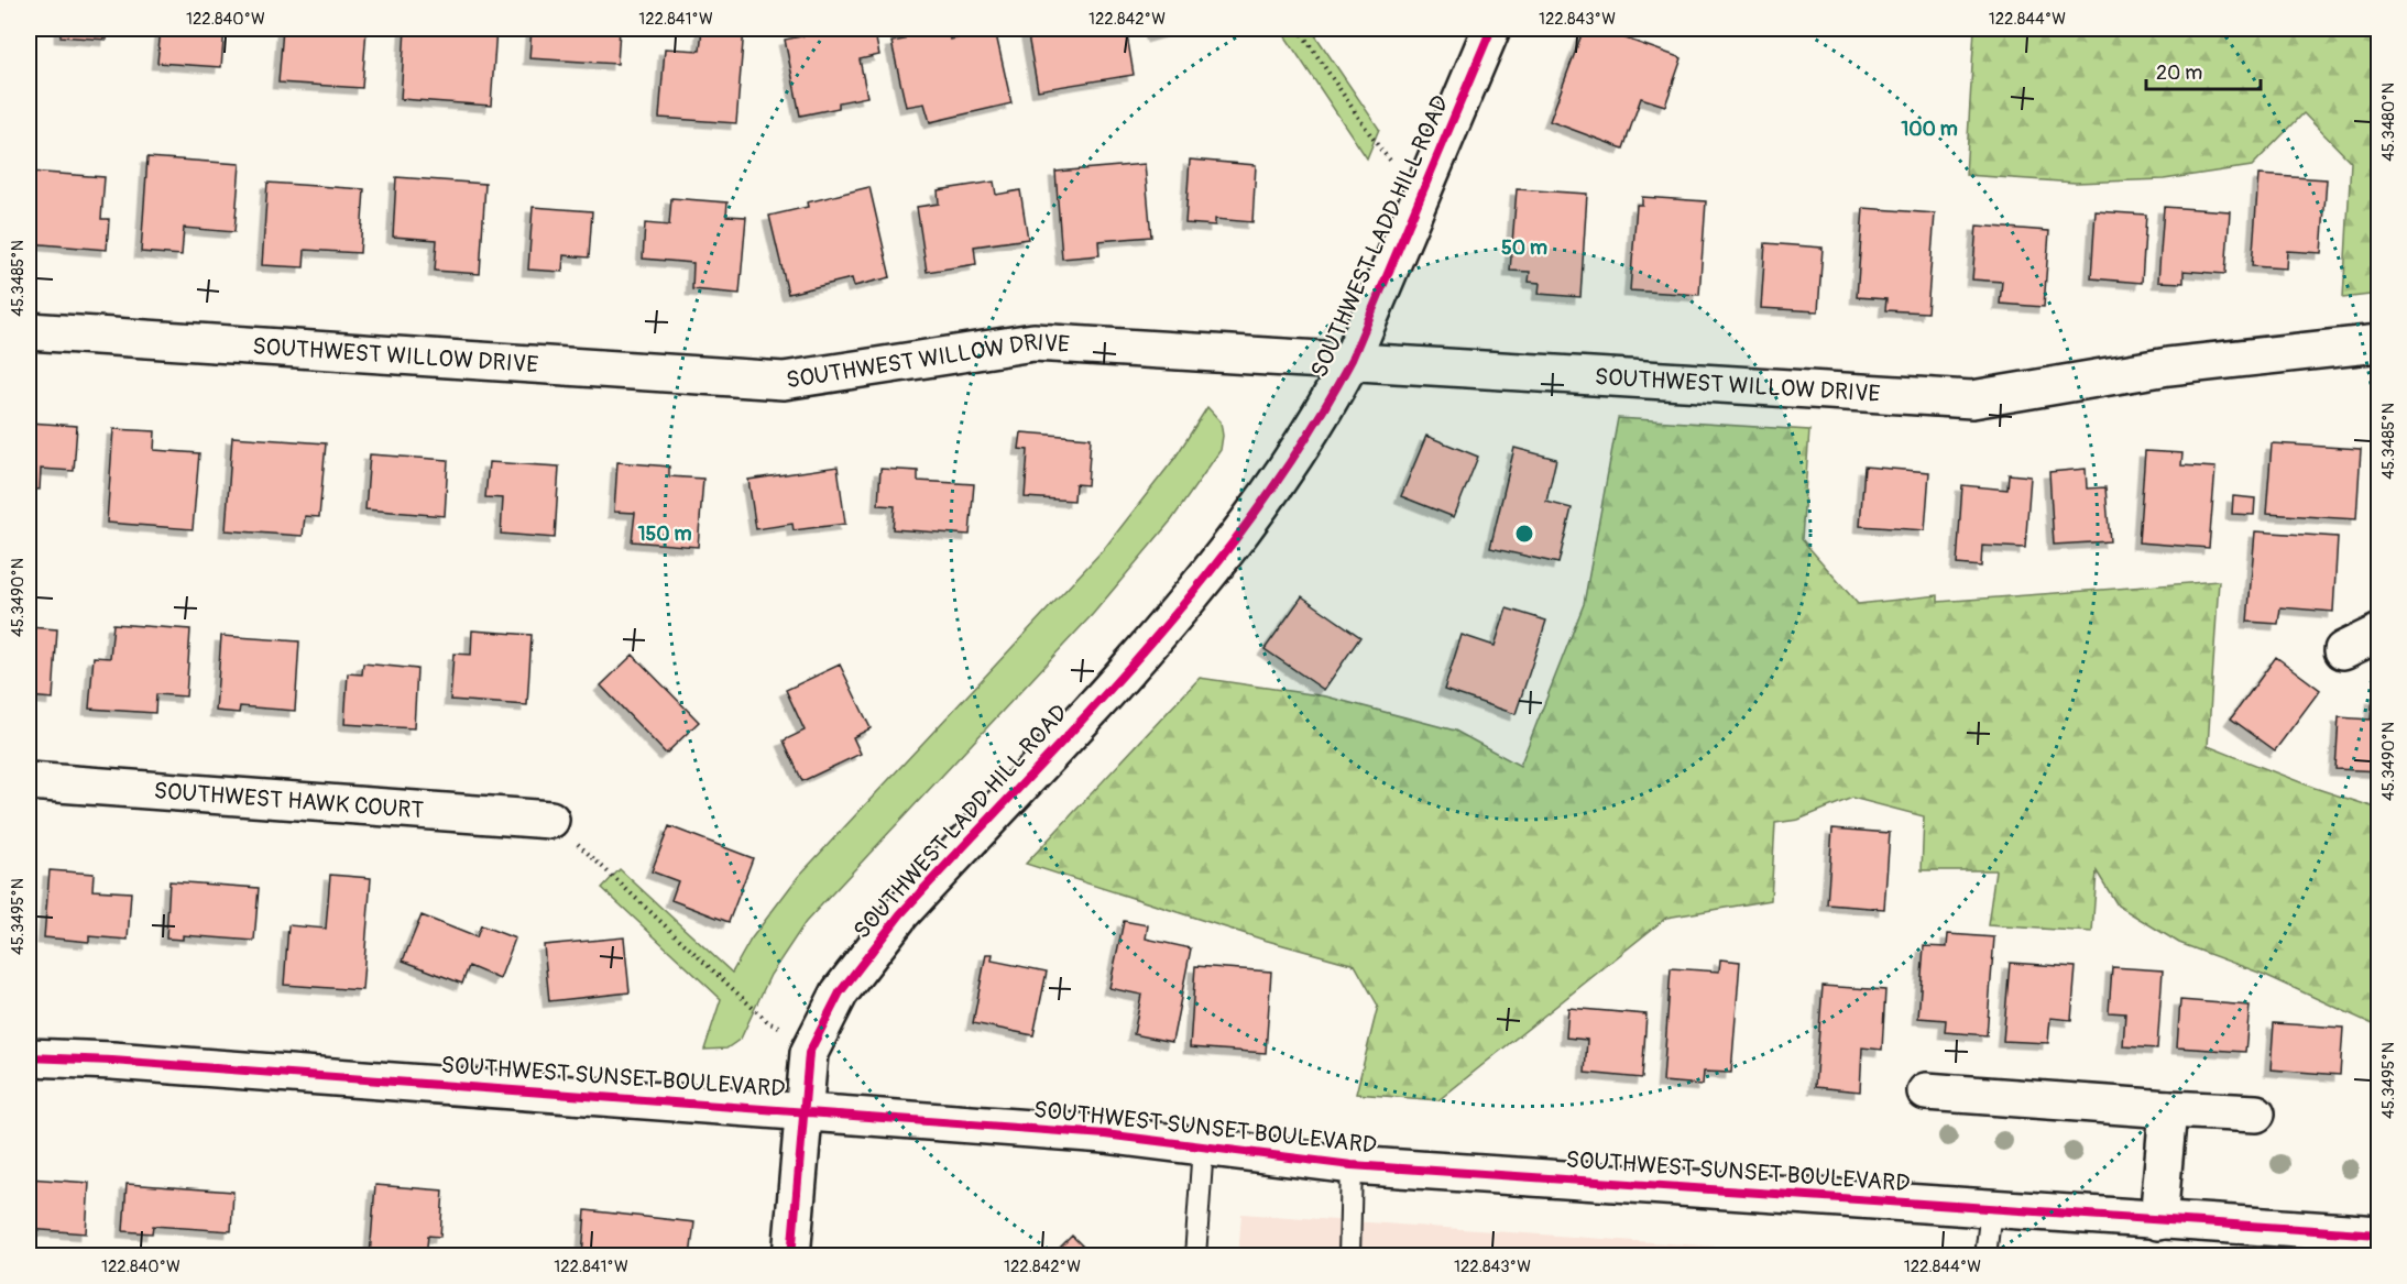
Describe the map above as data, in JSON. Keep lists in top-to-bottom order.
{
  "streets": {
    "street": [
      "SOUTHWEST LADD HILL ROAD",
      "SOUTHWEST WILLOW DRIVE",
      "SOUTHWEST HAWK COURT",
      "SOUTHWEST SUNSET BOULEVARD"
    ]
  },
  "crossings": [
    ["SOUTHWEST LADD HILL ROAD", "SOUTHWEST WILLOW DRIVE"],
    ["SOUTHWEST LADD HILL ROAD", "SOUTHWEST SUNSET BOULEVARD"]
  ],
  "scale_bar": "20 m",
  "coordinates": [
    "122.840°W",
    "122.841°W",
    "122.842°W",
    "122.843°W",
    "122.844°W",
    "45.3480°N",
    "45.3485°N",
    "45.3490°N",
    "45.3495°N"
  ],
  "rings": ["100 m", "50 m", "150 m"]
}
